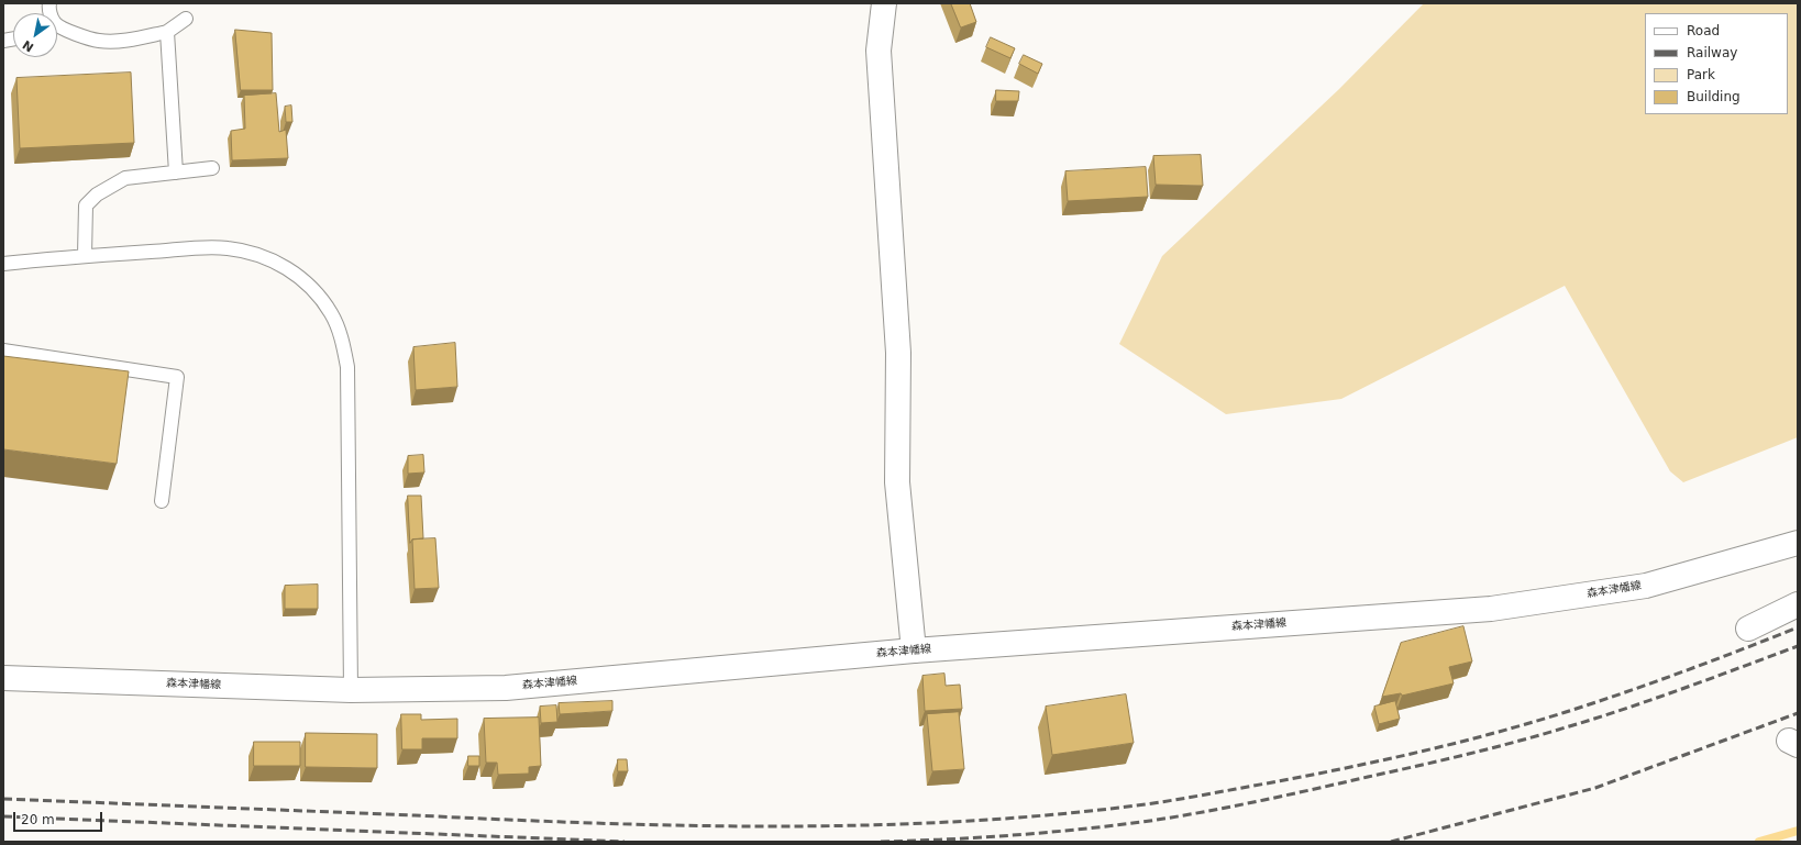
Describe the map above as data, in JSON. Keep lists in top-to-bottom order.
{
  "streets": {
    "main road": ["森本津幡線"]
  },
  "legend": [
    "Road",
    "Railway",
    "Park",
    "Building"
  ],
  "scale_bar": "20 m",
  "north": "bottom left"
}
